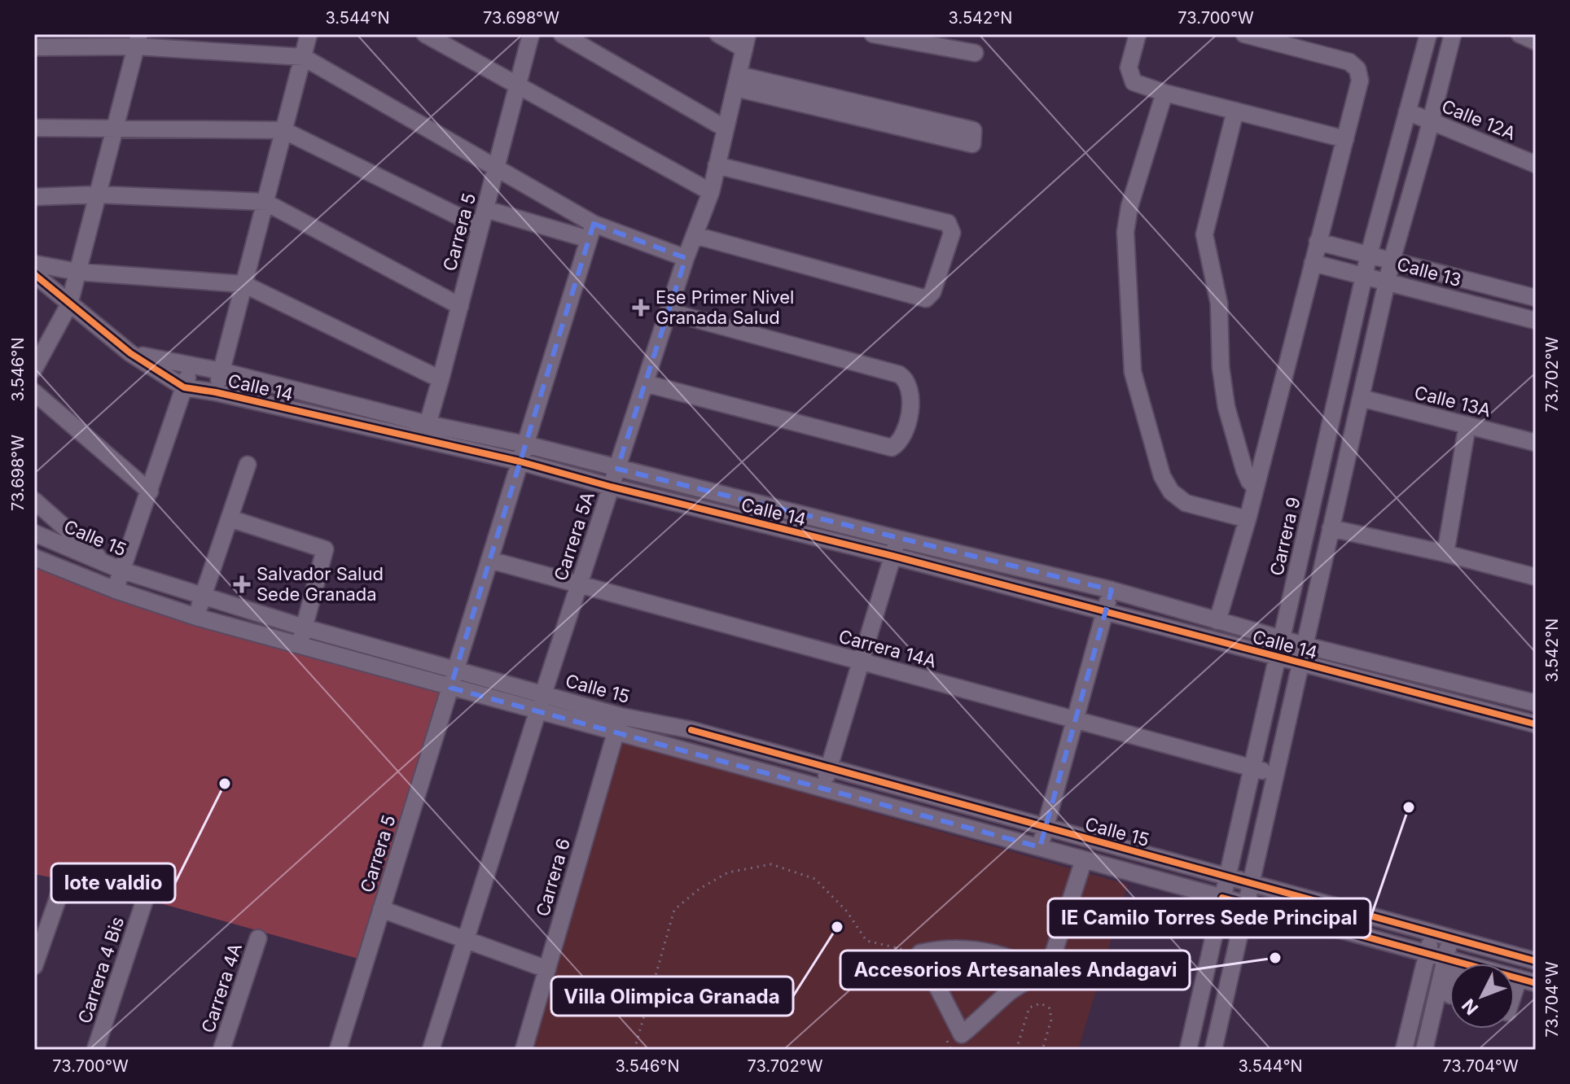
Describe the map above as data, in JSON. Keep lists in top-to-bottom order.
{
  "streets": {
    "street": [
      "Calle 12A",
      "Carrera 5",
      "Calle 13",
      "Calle 14",
      "Calle 13A",
      "Carrera 5A",
      "Carrera 9",
      "Calle 15",
      "Carrera 14A",
      "Carrera 6",
      "Carrera 4 Bis",
      "Carrera 4A"
    ]
  },
  "crossings": [
    ["Calle 12A", "Carrera 9"],
    ["Carrera 5", "Calle 14"],
    ["Carrera 5", "Calle 15"],
    ["Carrera 5", "Carrera 14A"],
    ["Calle 13", "Carrera 9"],
    ["Calle 14", "Carrera 5A"],
    ["Calle 14", "Carrera 9"],
    ["Carrera 5A", "Calle 15"],
    ["Carrera 5A", "Carrera 14A"],
    ["Carrera 9", "Calle 15"],
    ["Carrera 9", "Carrera 14A"],
    ["Calle 15", "Carrera 6"]
  ],
  "places": {
    "health": ["Ese Primer Nivel Granada Salud", "Salvador Salud Sede Granada"],
    "other": [
      "lote valdio",
      "IE Camilo Torres Sede Principal",
      "Villa Olimpica Granada",
      "Accesorios Artesanales Andagavi"
    ]
  },
  "north": "bottom left",
  "coordinates": [
    "3.544°N",
    "73.698°W",
    "3.542°N",
    "73.700°W",
    "3.546°N",
    "73.702°W",
    "73.704°W"
  ]
}
